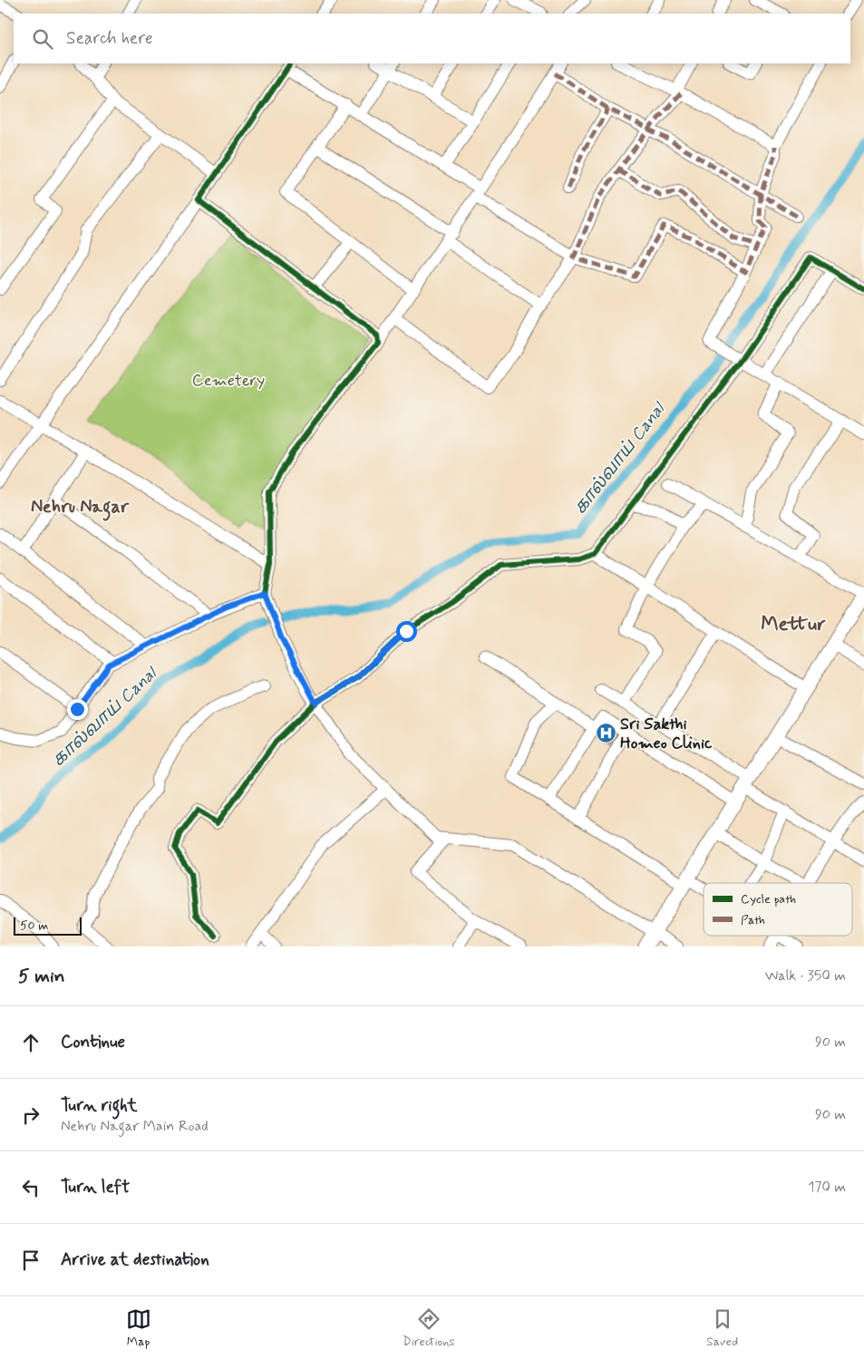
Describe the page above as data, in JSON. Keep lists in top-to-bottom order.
{
  "districts": ["Nehru Nagar", "Mettur"],
  "water": ["கால்வாய் Canal"],
  "parks": ["Cemetery"],
  "places": {
    "hospital": ["Sri Sakthi Homeo Clinic"]
  },
  "legend": ["Cycle path", "Path"],
  "scale_bar": "50 m",
  "page": {
    "search": "Search here",
    "scale": "50 m",
    "heading": ["5 min", "Walk · 350 m"],
    "list": [
      ["Continue", "90 m"],
      ["Turn right", "Nehru Nagar Main Road", "90 m"],
      ["Turn left", "170 m"],
      "Arrive at destination"
    ],
    "nav": ["Map", "Directions", "Saved"]
  }
}
